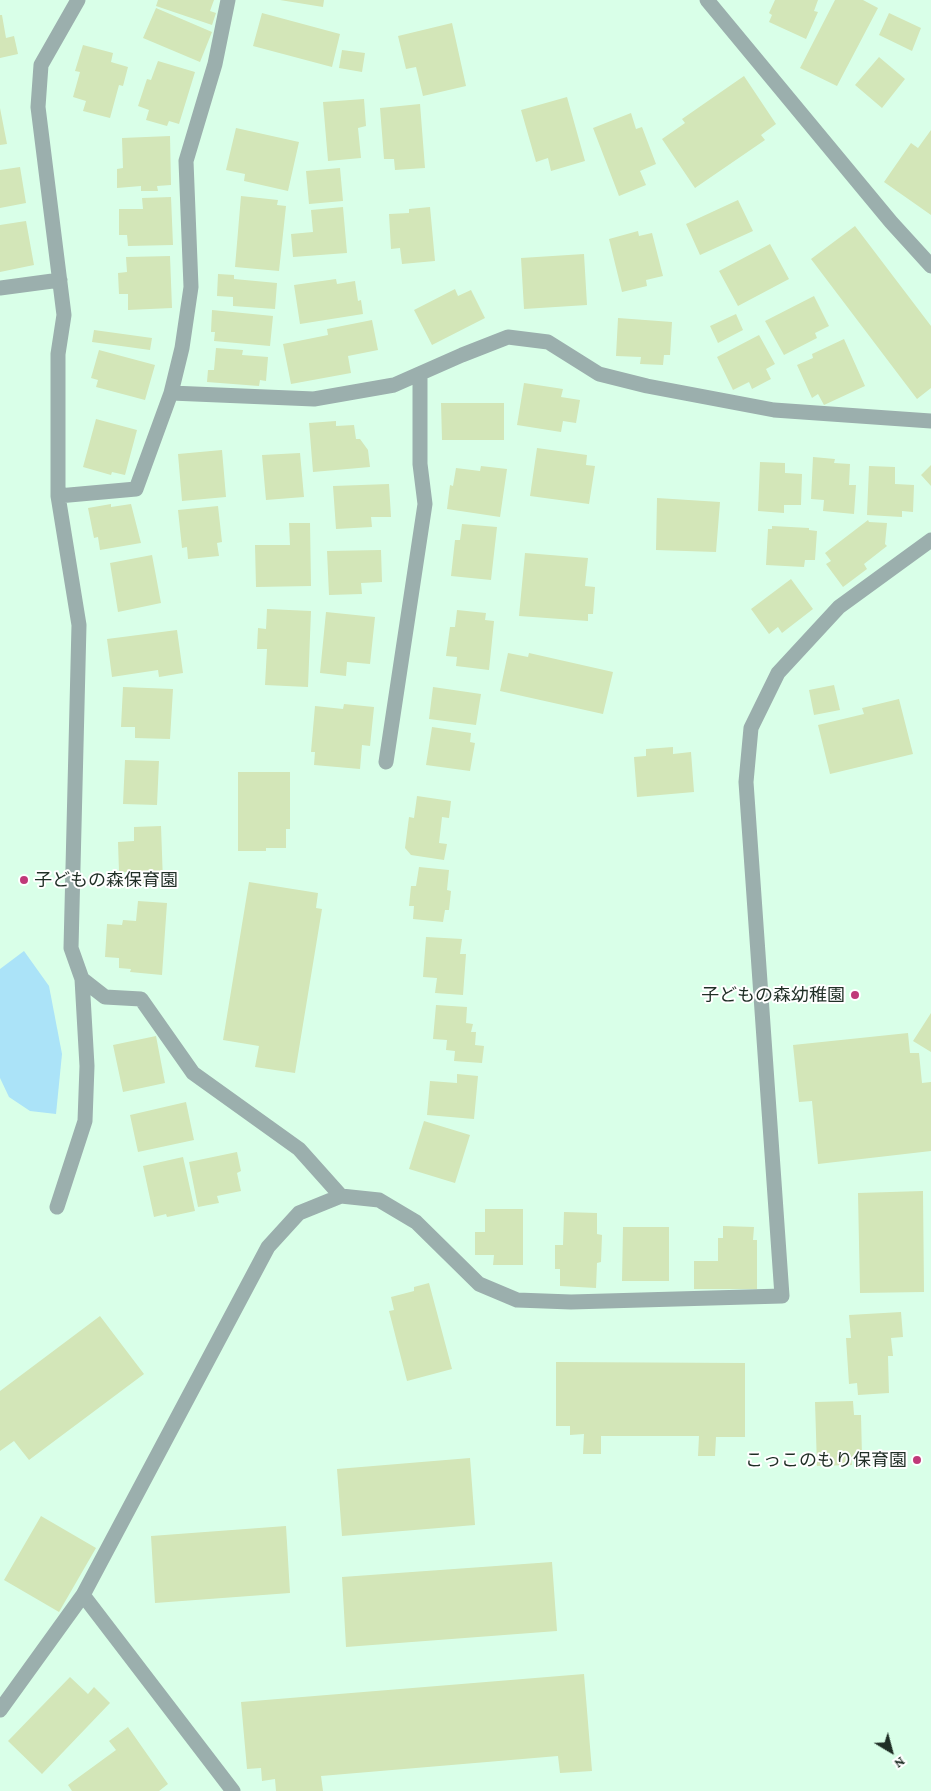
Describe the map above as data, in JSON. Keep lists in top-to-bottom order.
{
  "places": ["子どもの森保育園", "子どもの森幼稚園", "こっこのもり保育園"],
  "north": "bottom right"
}
